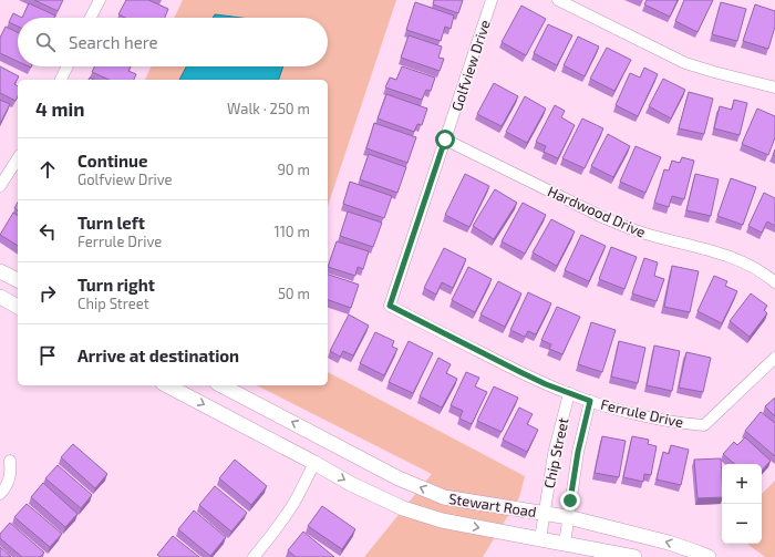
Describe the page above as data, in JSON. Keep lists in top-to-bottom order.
{
  "streets": {
    "street": [
      "Golfview Drive",
      "Hardwood Drive",
      "Ferrule Drive",
      "Chip Street",
      "Stewart Road"
    ]
  },
  "crossings": [
    ["Golfview Drive", "Hardwood Drive"],
    ["Golfview Drive", "Ferrule Drive"],
    ["Ferrule Drive", "Chip Street"],
    ["Chip Street", "Stewart Road"]
  ],
  "page": {
    "search": "Search here",
    "heading": ["4 min", "Walk · 250 m"],
    "list": [
      ["Continue", "Golfview Drive", "90 m"],
      ["Turn left", "Ferrule Drive", "110 m"],
      ["Turn right", "Chip Street", "50 m"],
      "Arrive at destination"
    ],
    "map_buttons": ["+", "−"]
  }
}
